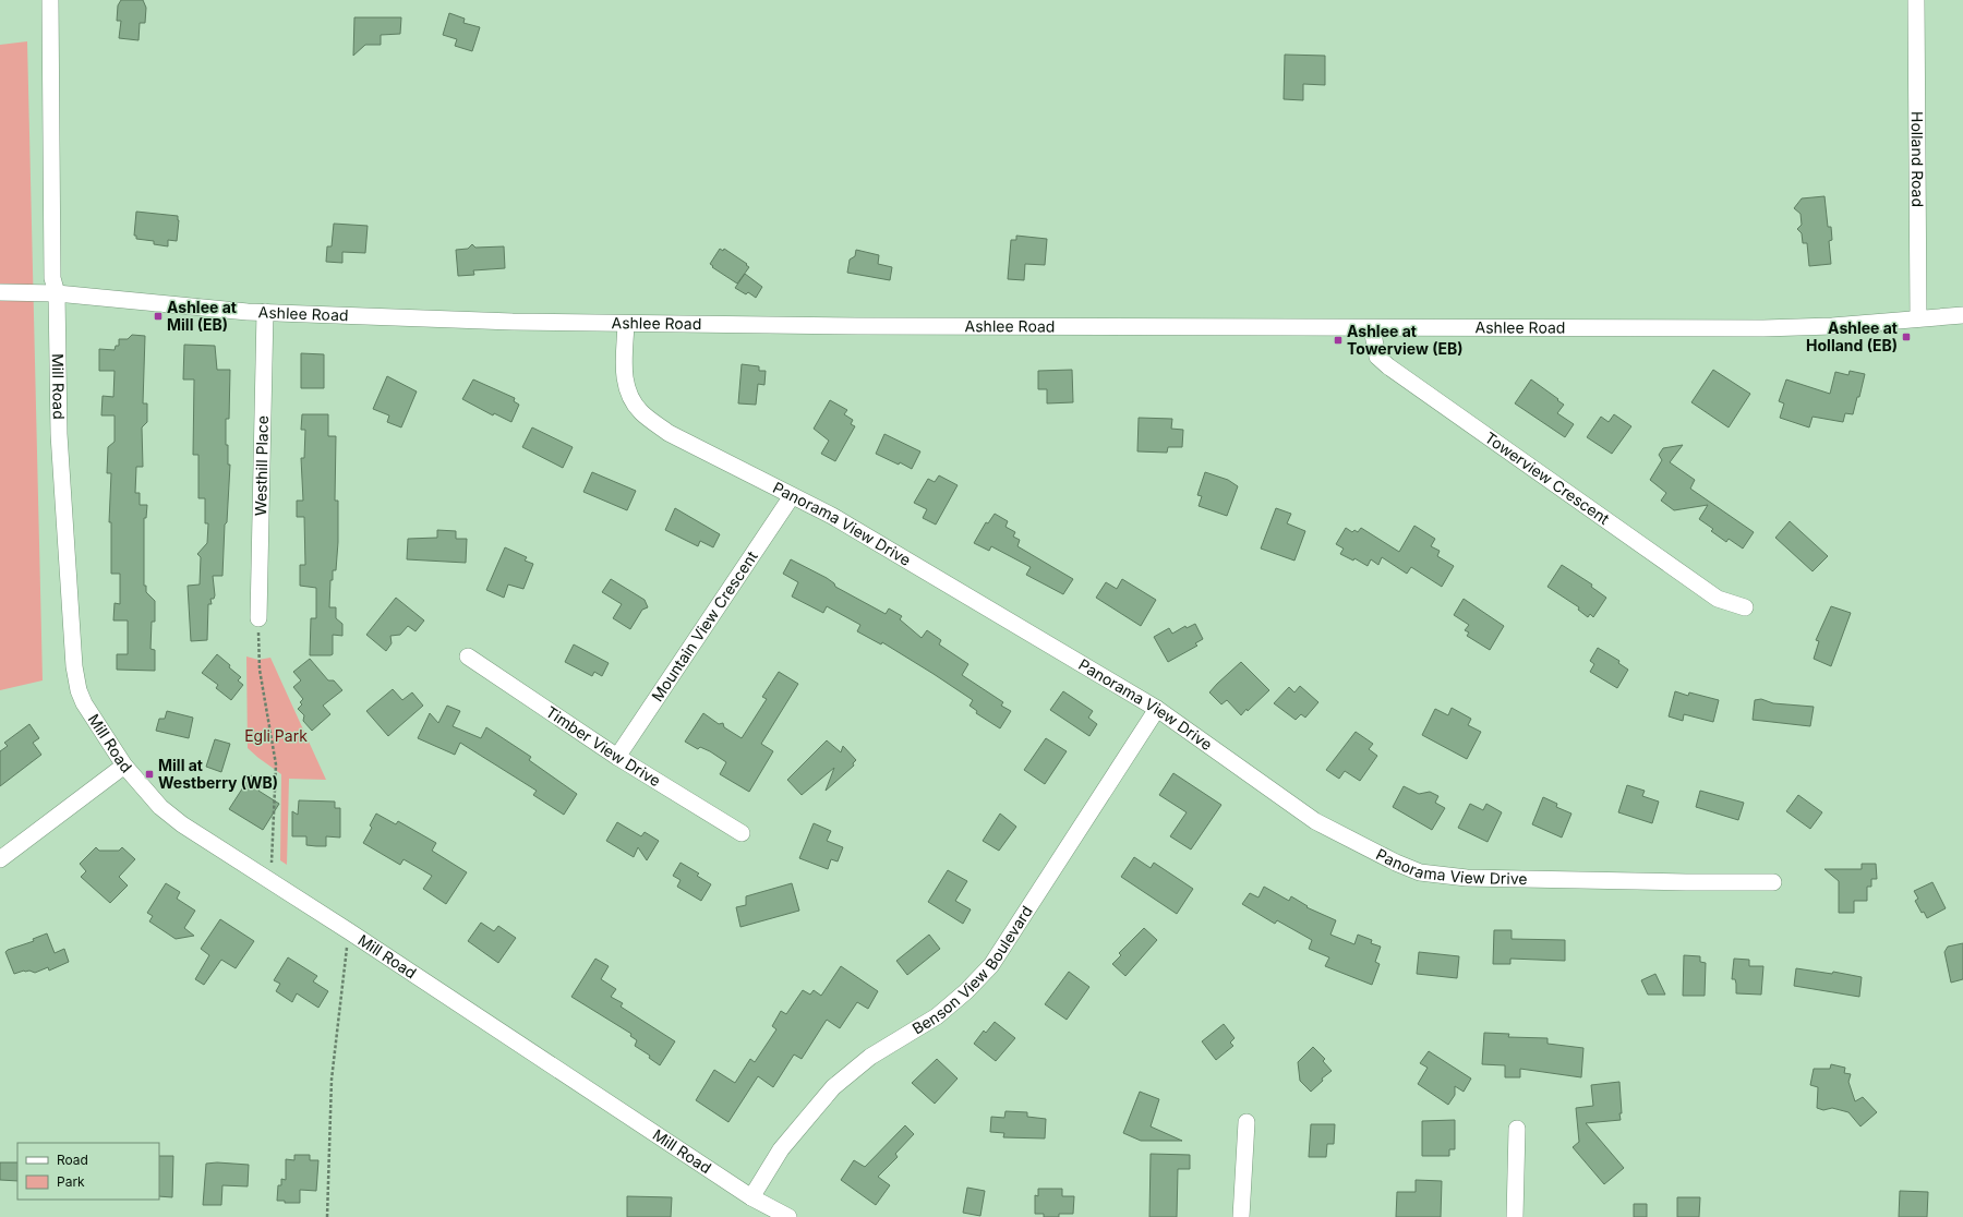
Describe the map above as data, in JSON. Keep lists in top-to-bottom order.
{
  "streets": {
    "street": [
      "Holland Road",
      "Ashlee Road",
      "Mill Road",
      "Westhill Place",
      "Towerview Crescent",
      "Panorama View Drive",
      "Mountain View Crescent",
      "Timber View Drive",
      "Benson View Boulevard"
    ]
  },
  "crossings": [
    ["Holland Road", "Ashlee Road"],
    ["Ashlee Road", "Mill Road"],
    ["Ashlee Road", "Westhill Place"],
    ["Ashlee Road", "Towerview Crescent"],
    ["Ashlee Road", "Panorama View Drive"],
    ["Mill Road", "Benson View Boulevard"],
    ["Panorama View Drive", "Mountain View Crescent"],
    ["Panorama View Drive", "Benson View Boulevard"],
    ["Mountain View Crescent", "Timber View Drive"]
  ],
  "parks": ["Egli Park"],
  "places": {
    "transit": [
      "Ashlee at Mill (EB)",
      "Ashlee at Holland (EB)",
      "Ashlee at Towerview (EB)",
      "Mill at Westberry (WB)"
    ]
  },
  "legend": ["Road", "Park"]
}
